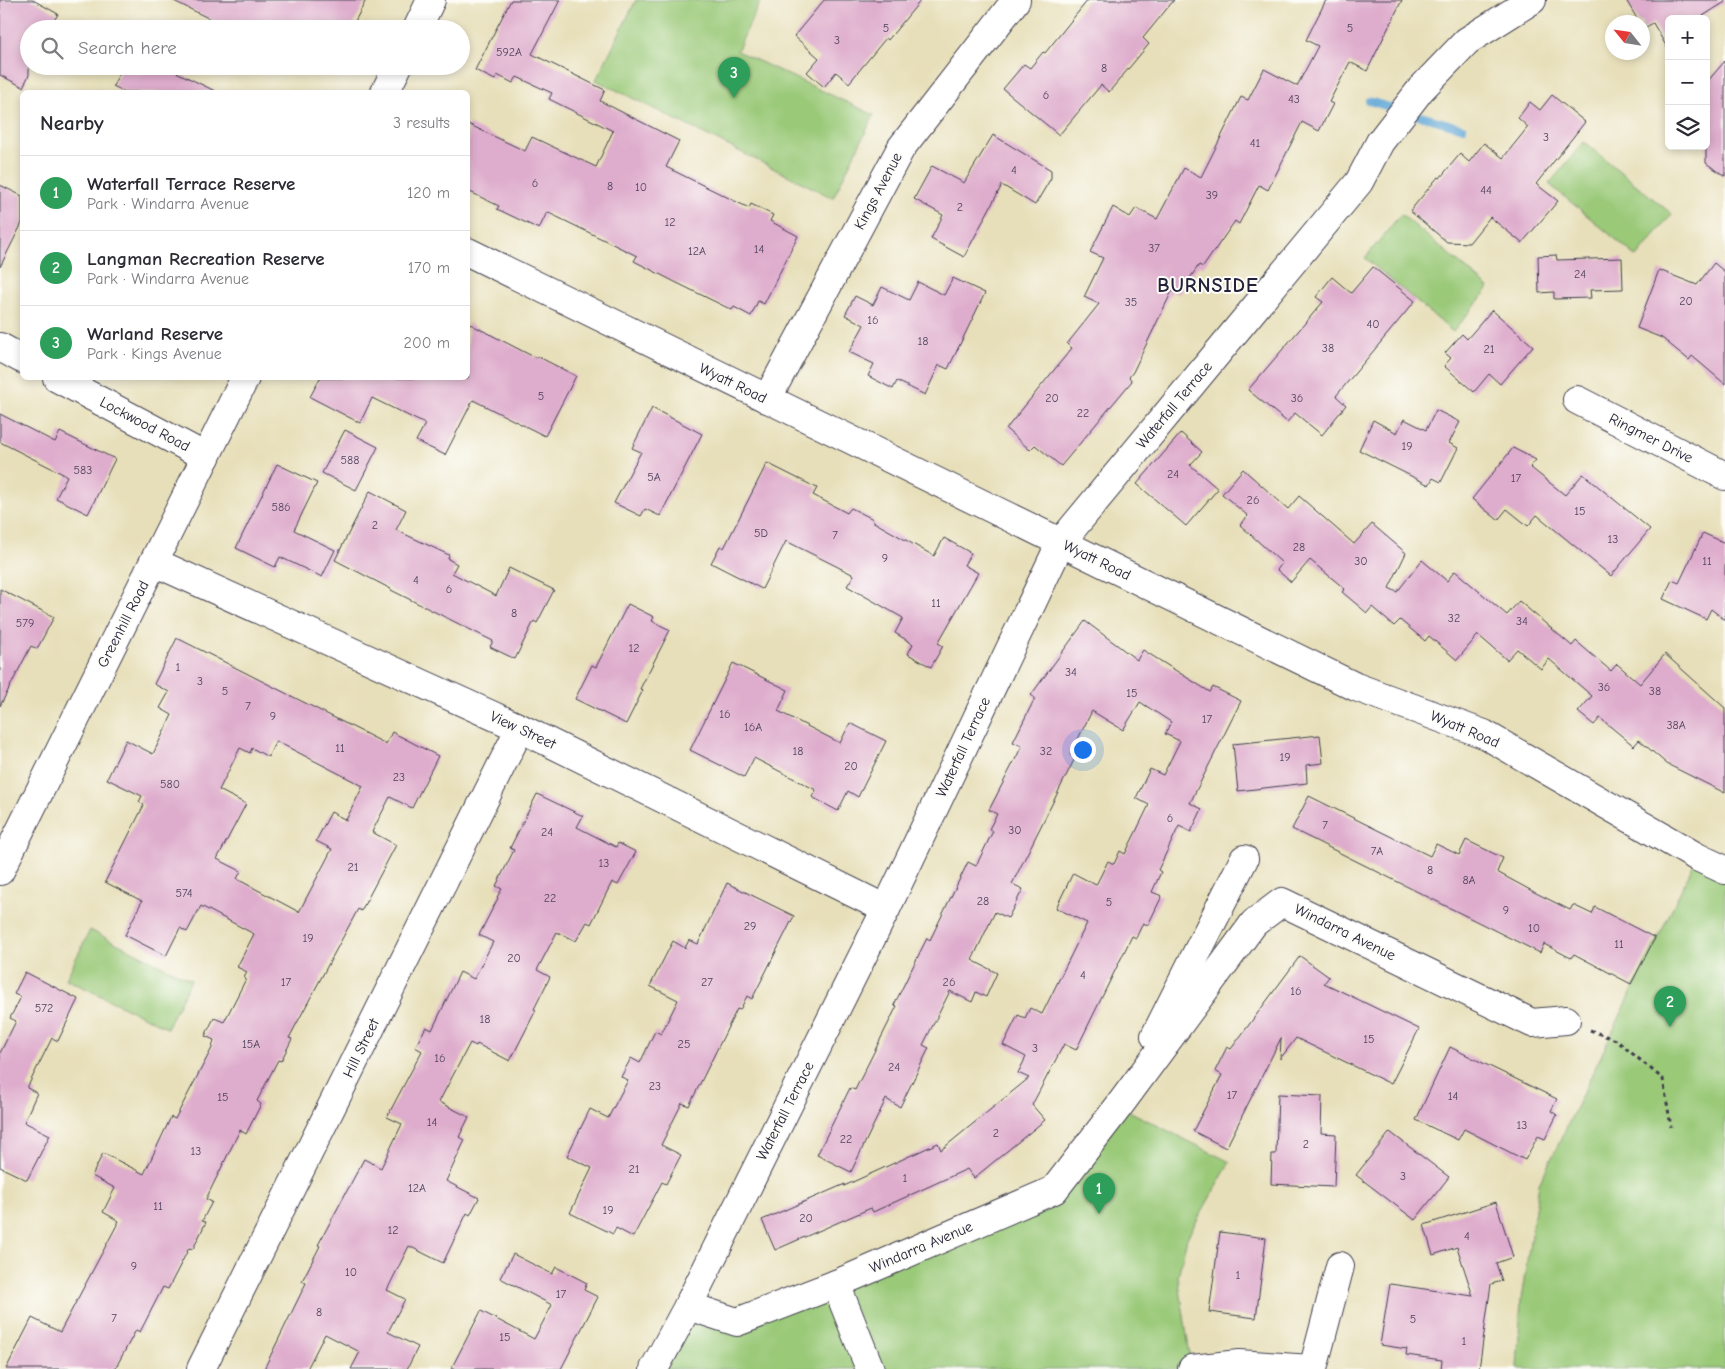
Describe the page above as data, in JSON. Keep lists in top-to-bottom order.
{
  "streets": {
    "street": [
      "Kings Avenue",
      "Wyatt Road",
      "Waterfall Terrace",
      "Lockwood Road",
      "Ringmer Drive",
      "Greenhill Road",
      "View Street",
      "Windarra Avenue",
      "Hill Street"
    ]
  },
  "crossings": [
    ["Kings Avenue", "Wyatt Road"],
    ["Wyatt Road", "Waterfall Terrace"],
    ["Waterfall Terrace", "View Street"],
    ["Waterfall Terrace", "Windarra Avenue"],
    ["Lockwood Road", "Greenhill Road"],
    ["Greenhill Road", "View Street"],
    ["View Street", "Hill Street"]
  ],
  "districts": ["BURNSIDE"],
  "house_numbers": [
    "5",
    "5",
    "3",
    "592A",
    "8",
    "6",
    "43",
    "3",
    "41",
    "4",
    "6",
    "8",
    "10",
    "44",
    "39",
    "2",
    "12",
    "37",
    "14",
    "12A",
    "24",
    "20",
    "35",
    "16",
    "40",
    "18",
    "38",
    "21",
    "5",
    "20",
    "36",
    "22",
    "19",
    "588",
    "583",
    "24",
    "5A",
    "17",
    "26",
    "586",
    "15",
    "2",
    "5D",
    "7",
    "13",
    "28",
    "9",
    "30",
    "11",
    "4",
    "6",
    "11",
    "8",
    "32",
    "34",
    "579",
    "12",
    "1",
    "34",
    "3",
    "36",
    "5",
    "38",
    "15",
    "7",
    "16",
    "9",
    "17",
    "38A",
    "16A",
    "11",
    "18",
    "32",
    "19",
    "20",
    "23",
    "580",
    "6",
    "7",
    "30",
    "24",
    "7A",
    "13",
    "21",
    "8",
    "8A",
    "574",
    "22",
    "28",
    "5",
    "9",
    "29",
    "10",
    "19",
    "11",
    "20",
    "4",
    "17",
    "27",
    "26",
    "16",
    "572",
    "18",
    "15",
    "15A",
    "25",
    "3",
    "16",
    "24",
    "23",
    "17",
    "14",
    "15",
    "14",
    "13",
    "2",
    "22",
    "2",
    "13",
    "21",
    "3",
    "1",
    "12A",
    "11",
    "19",
    "20",
    "12",
    "4",
    "9",
    "10",
    "1",
    "17",
    "8",
    "7",
    "5",
    "15",
    "1"
  ],
  "north": "top left",
  "page": {
    "map_buttons": ["+", "−"],
    "search": "Search here",
    "pins": ["3", "2", "1"],
    "heading": ["Nearby", "3 results"],
    "list": [
      {
        "mark": "1",
        "name": "Waterfall Terrace Reserve",
        "note": "Park · Windarra Avenue",
        "value": "120 m"
      },
      {
        "mark": "2",
        "name": "Langman Recreation Reserve",
        "note": "Park · Windarra Avenue",
        "value": "170 m"
      },
      {
        "mark": "3",
        "name": "Warland Reserve",
        "note": "Park · Kings Avenue",
        "value": "200 m"
      }
    ]
  }
}
